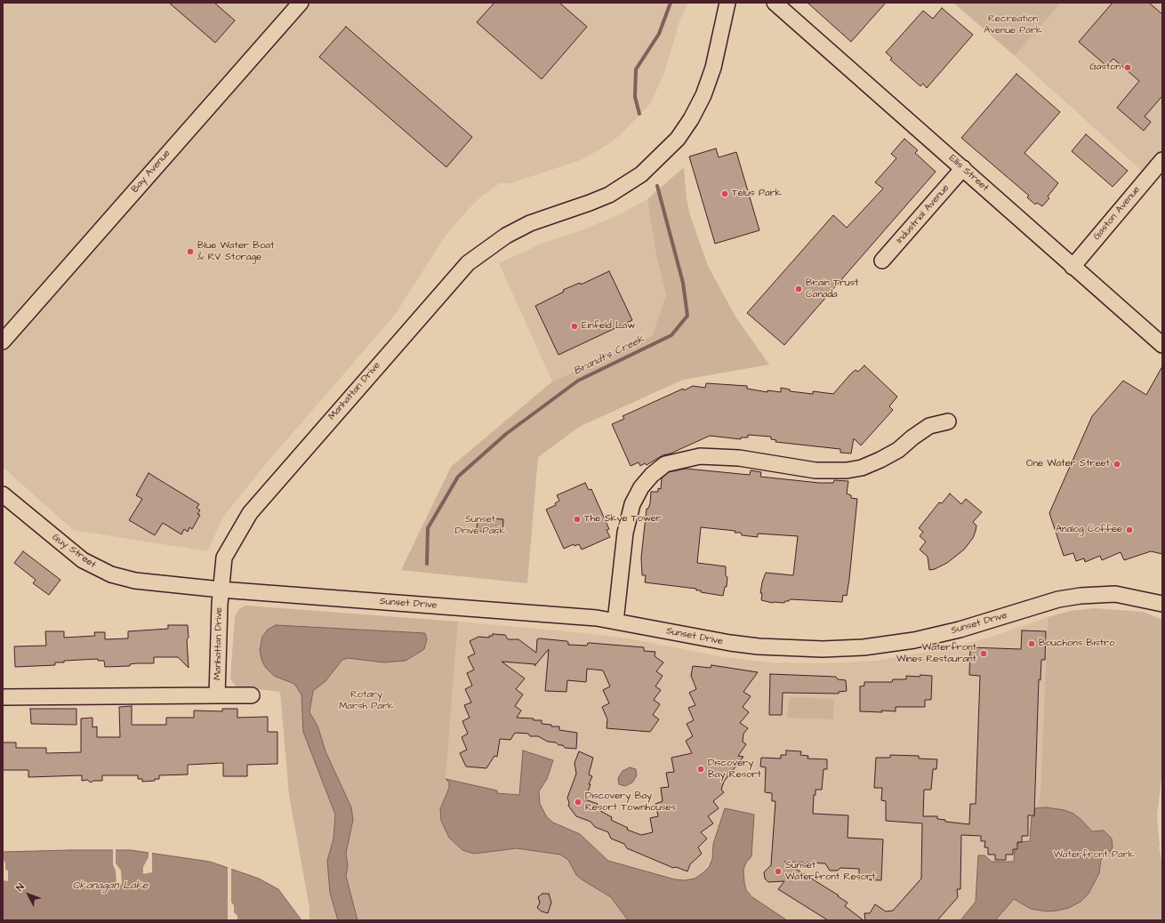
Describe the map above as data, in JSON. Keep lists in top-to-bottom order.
{
  "streets": {
    "street": [
      "Bay Avenue",
      "Ellis Street",
      "Gaston Avenue",
      "Industrial Avenue",
      "Manhattan Drive",
      "Guy Street",
      "Sunset Drive"
    ]
  },
  "crossings": [
    ["Ellis Street", "Gaston Avenue"],
    ["Ellis Street", "Industrial Avenue"],
    ["Manhattan Drive", "Guy Street"],
    ["Manhattan Drive", "Sunset Drive"],
    ["Guy Street", "Sunset Drive"]
  ],
  "water": ["Brandt's Creek", "Okanagan Lake"],
  "parks": [
    "Recreation Avenue Park",
    "Sunset Drive Park",
    "Rotary Marsh Park",
    "Waterfront Park"
  ],
  "places": [
    "Gaston",
    "Telus Park",
    "Blue Water Boat & RV Storage",
    "Brain Trust Canada",
    "Einfeld Law",
    "One Water Street",
    "The Skye Tower",
    "Analog Coffee",
    "Bouchons Bistro",
    "Waterfront Wines Restaurant",
    "Discovery Bay Resort",
    "Discovery Bay Resort Townhouses",
    "Sunset Waterfront Resort"
  ],
  "north": "top left"
}
